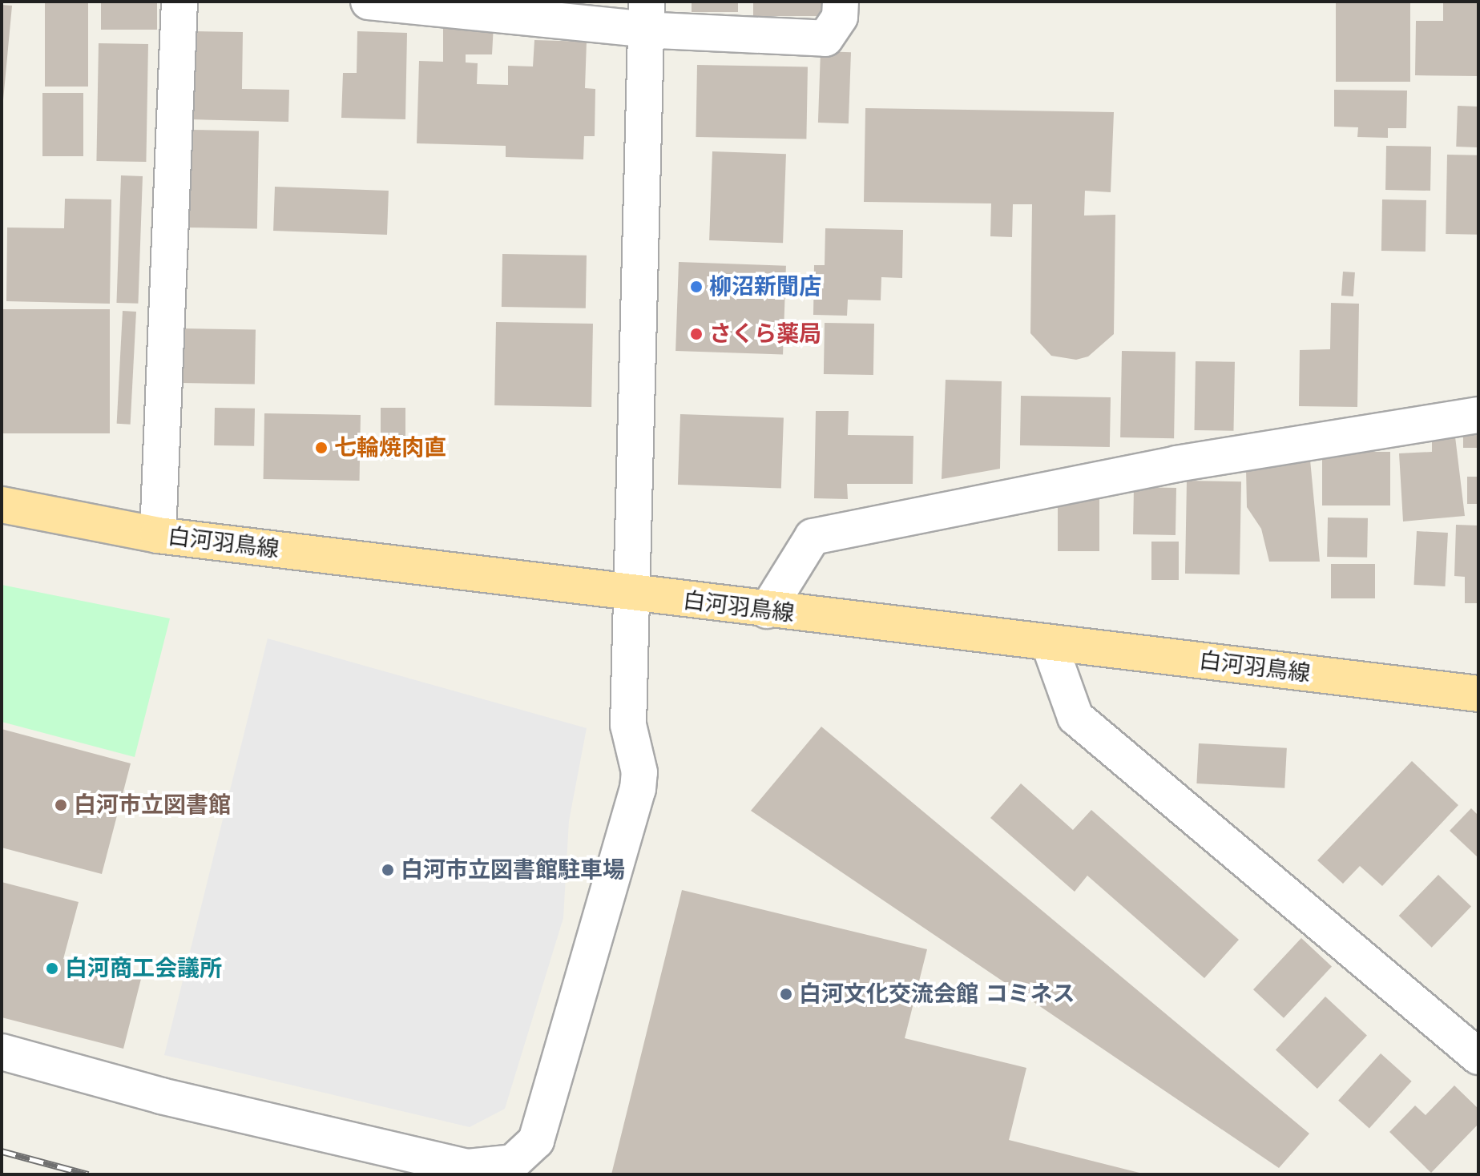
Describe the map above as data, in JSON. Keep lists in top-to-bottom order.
{
  "streets": {
    "main road": ["白河羽鳥線"]
  },
  "places": [
    "柳沼新聞店",
    "さくら薬局",
    "七輪焼肉直",
    "白河市立図書館",
    "白河市立図書館駐車場",
    "白河商工会議所",
    "白河文化交流会館 コミネス"
  ]
}
